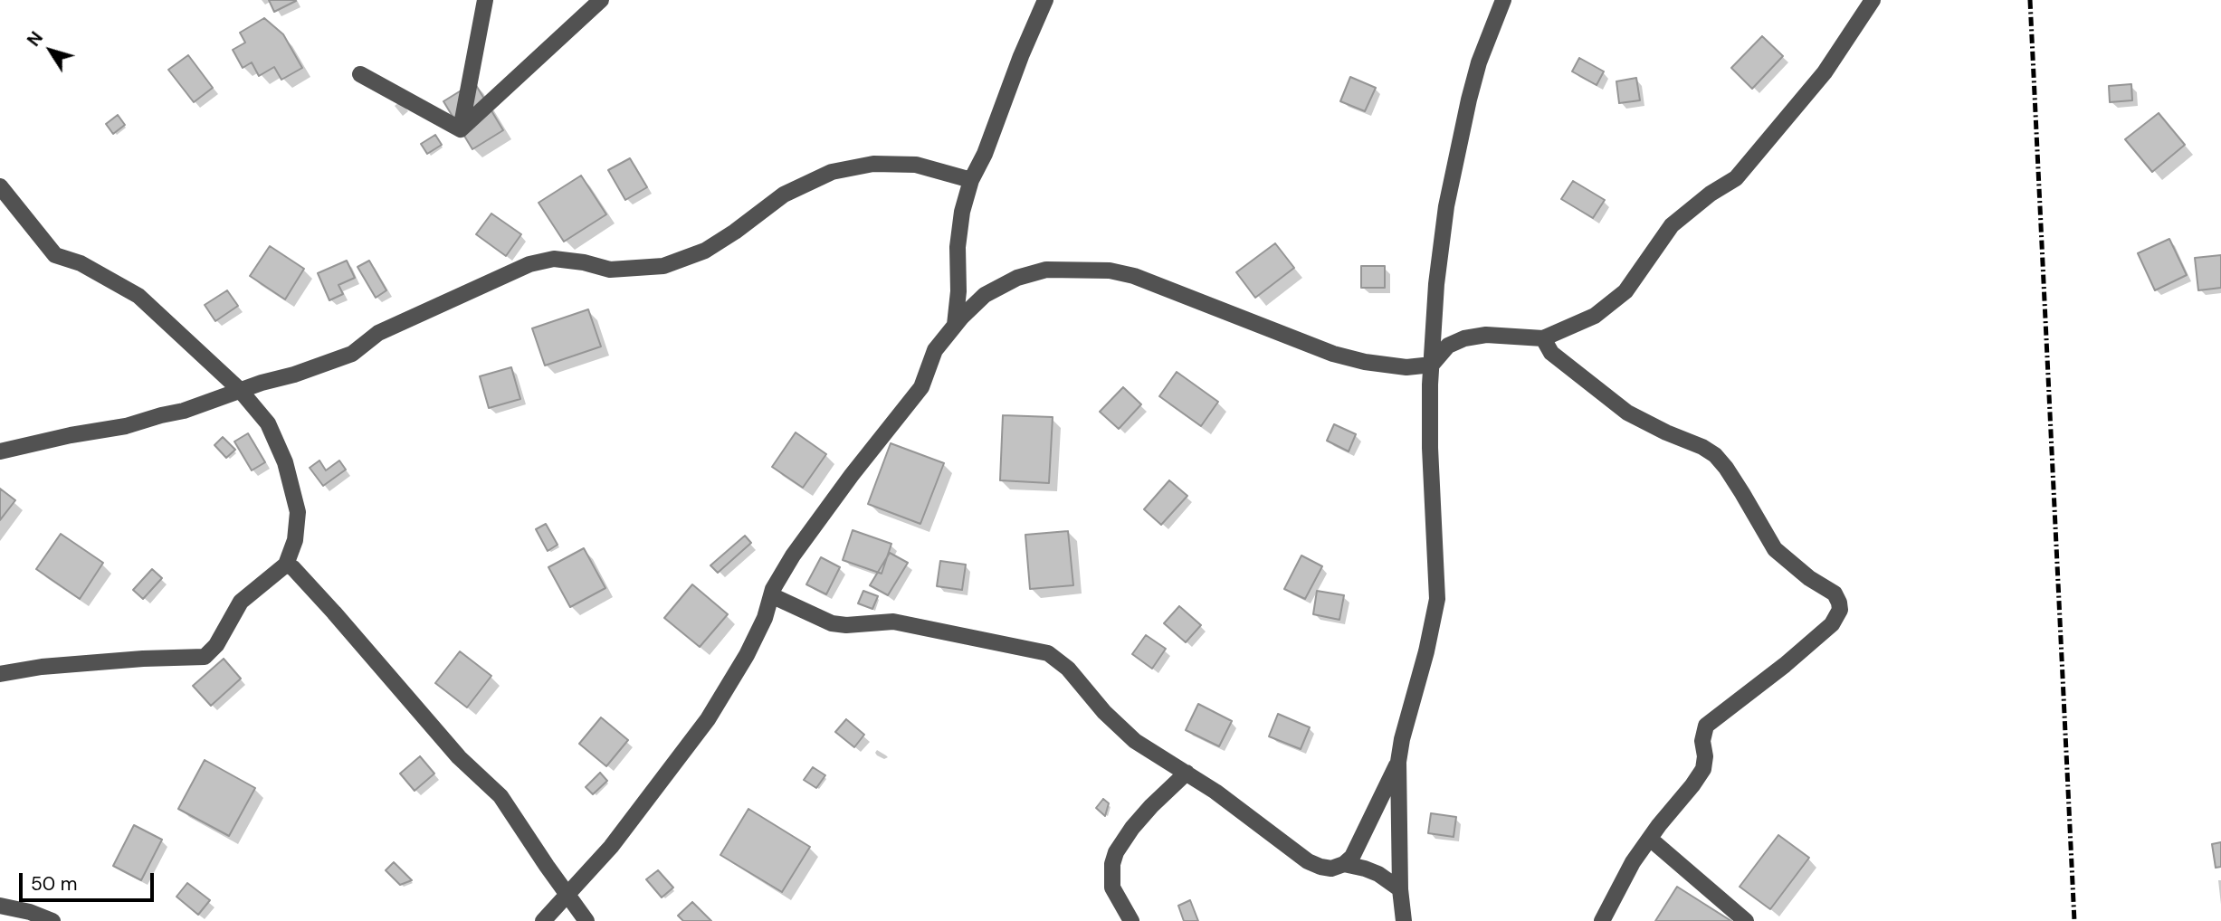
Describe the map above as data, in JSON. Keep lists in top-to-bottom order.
{
  "scale_bar": "50 m",
  "north": "top left"
}
